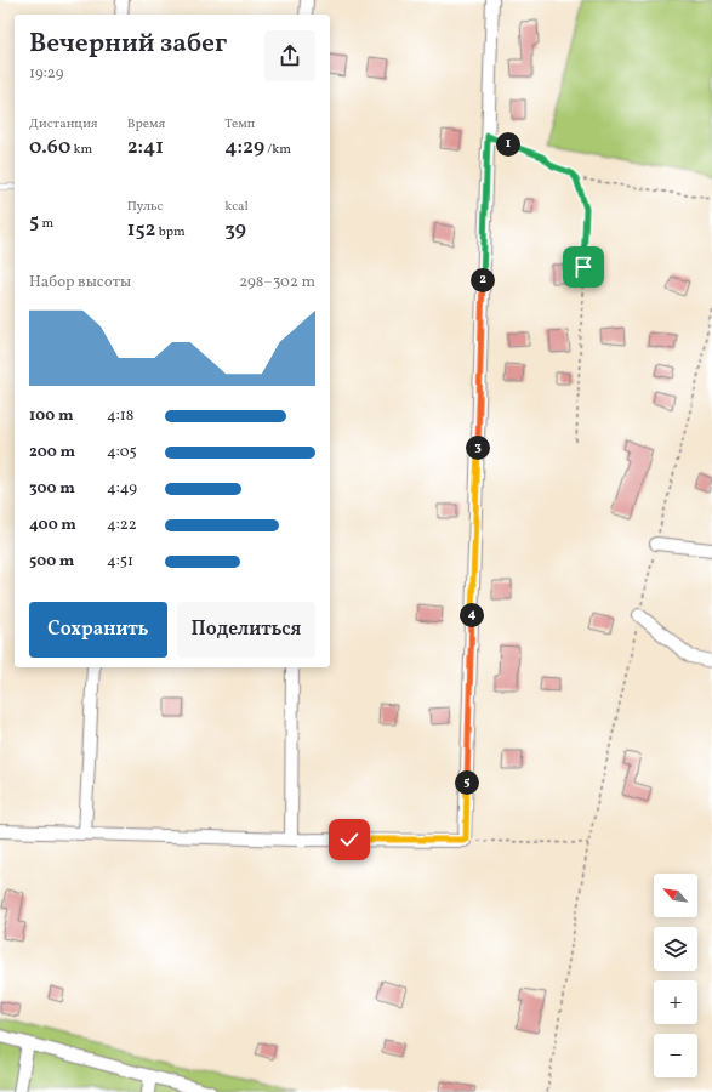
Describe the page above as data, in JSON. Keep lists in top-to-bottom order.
{
  "north": "top left",
  "page": {
    "heading": ["Вечерний забег", "19:29"],
    "stats": [
      ["Дистанция", "0.60 km"],
      ["Время", "2:41"],
      ["Темп", "4:29 /km"],
      ["5 m"],
      ["Пульс", "152 bpm"],
      ["kcal", "39"]
    ],
    "pins": [
      "1",
      "2",
      "3",
      "4",
      "5"
    ],
    "chart": ["Набор высоты", "298–302 m"],
    "list": [
      {
        "name": "100 m",
        "note": "4:18"
      },
      {
        "name": "200 m",
        "note": "4:05"
      },
      {
        "name": "300 m",
        "note": "4:49"
      },
      {
        "name": "400 m",
        "note": "4:22"
      },
      {
        "name": "500 m",
        "note": "4:51"
      }
    ],
    "buttons": ["Сохранить", "Поделиться"],
    "map_buttons": ["+", "−"]
  }
}
